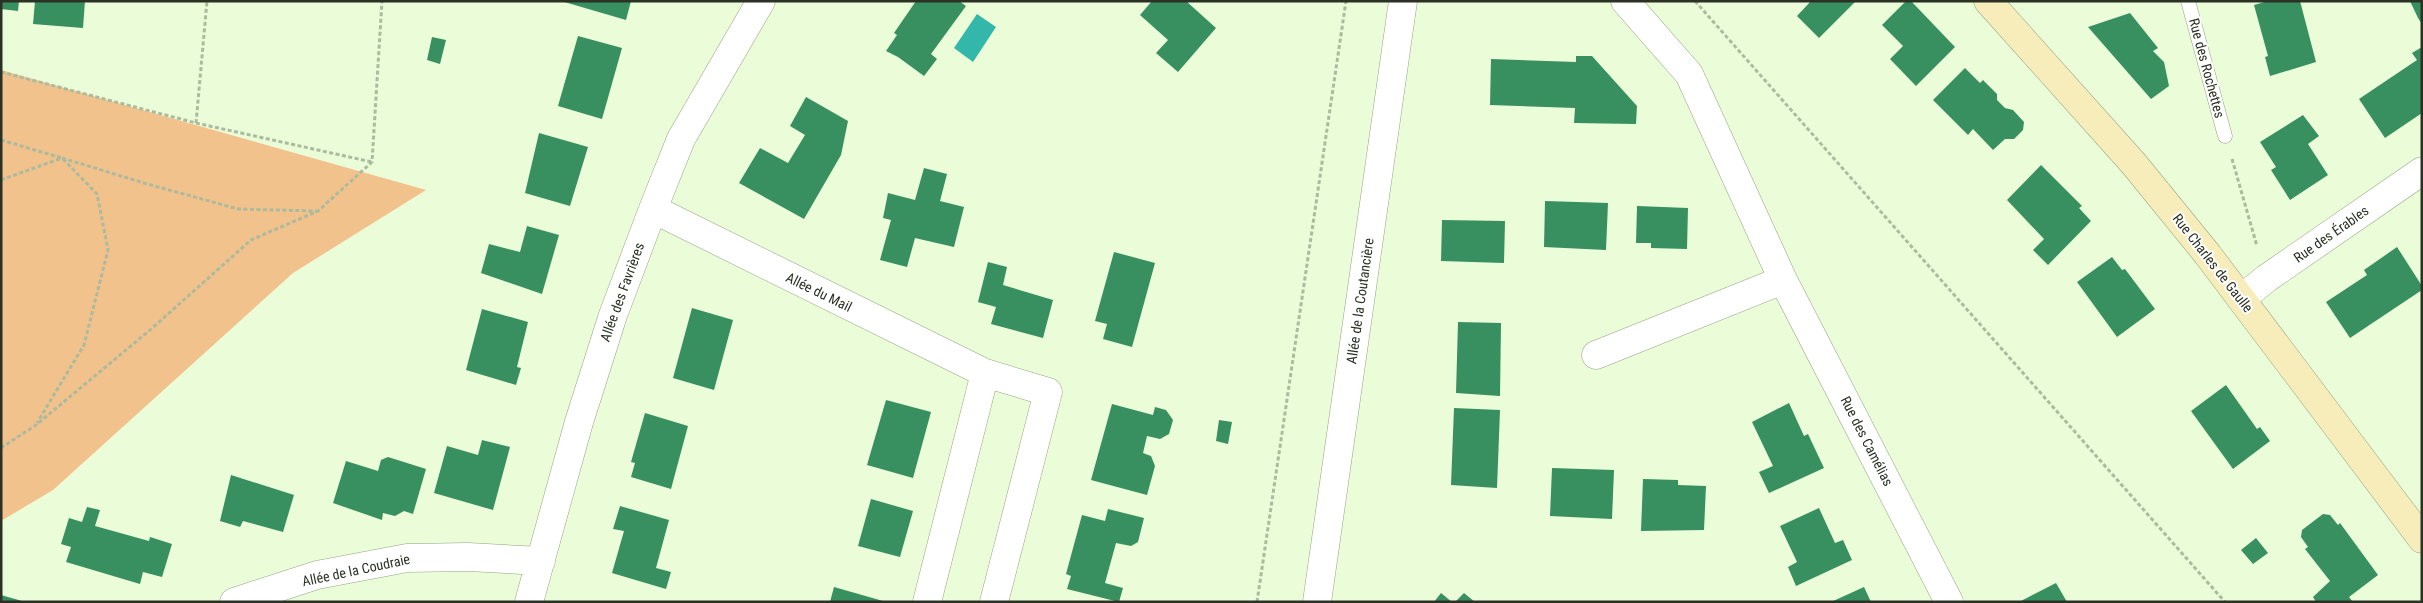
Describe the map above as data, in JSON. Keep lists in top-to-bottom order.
{
  "streets": {
    "street": [
      "Rue des Érables",
      "Rue Charles de Gaulle",
      "Allée des Favrières",
      "Allée du Mail",
      "Allée de la Coutancière",
      "Rue des Camélias",
      "Allée de la Coudraie"
    ],
    "lane": ["Rue des Rochettes"]
  },
  "crossings": [
    ["Rue des Érables", "Rue Charles de Gaulle"],
    ["Allée des Favrières", "Allée du Mail"],
    ["Allée des Favrières", "Allée de la Coudraie"]
  ]
}
